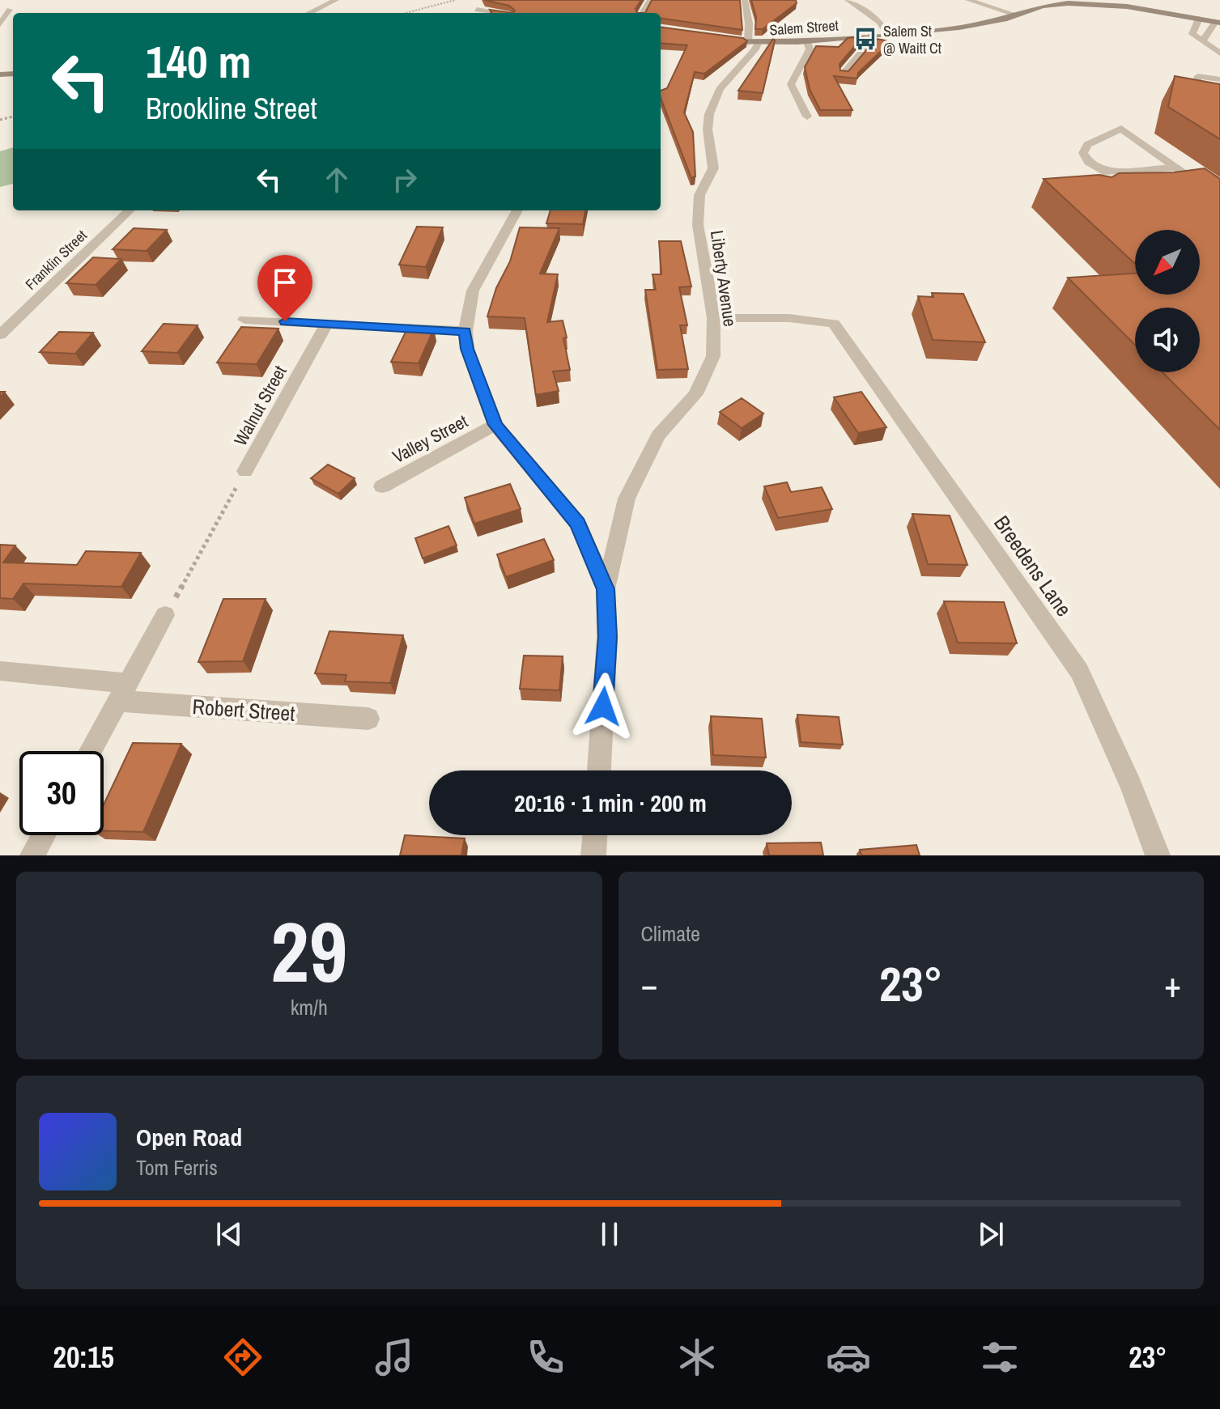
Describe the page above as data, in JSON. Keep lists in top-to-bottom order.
{
  "streets": {
    "main road": ["Salem Street"],
    "street": [
      "Franklin Street",
      "Liberty Avenue",
      "Walnut Street",
      "Valley Street",
      "Breedens Lane",
      "Robert Street"
    ]
  },
  "crossings": [
    ["Salem Street", "Liberty Avenue"],
    ["Liberty Avenue", "Breedens Lane"]
  ],
  "places": {
    "bus stop": ["Salem St @ Waitt Ct"]
  },
  "north": "bottom left",
  "page": {
    "turn": ["140 m", "Brookline Street"],
    "limit": "30",
    "trip": "20:16 · 1 min · 200 m",
    "tile": [
      ["29", "km/h"],
      "Climate"
    ],
    "heat": ["−", "23°", "+"],
    "song": ["Open Road", "Tom Ferris"],
    "tabs": ["20:15", "23°"]
  }
}
